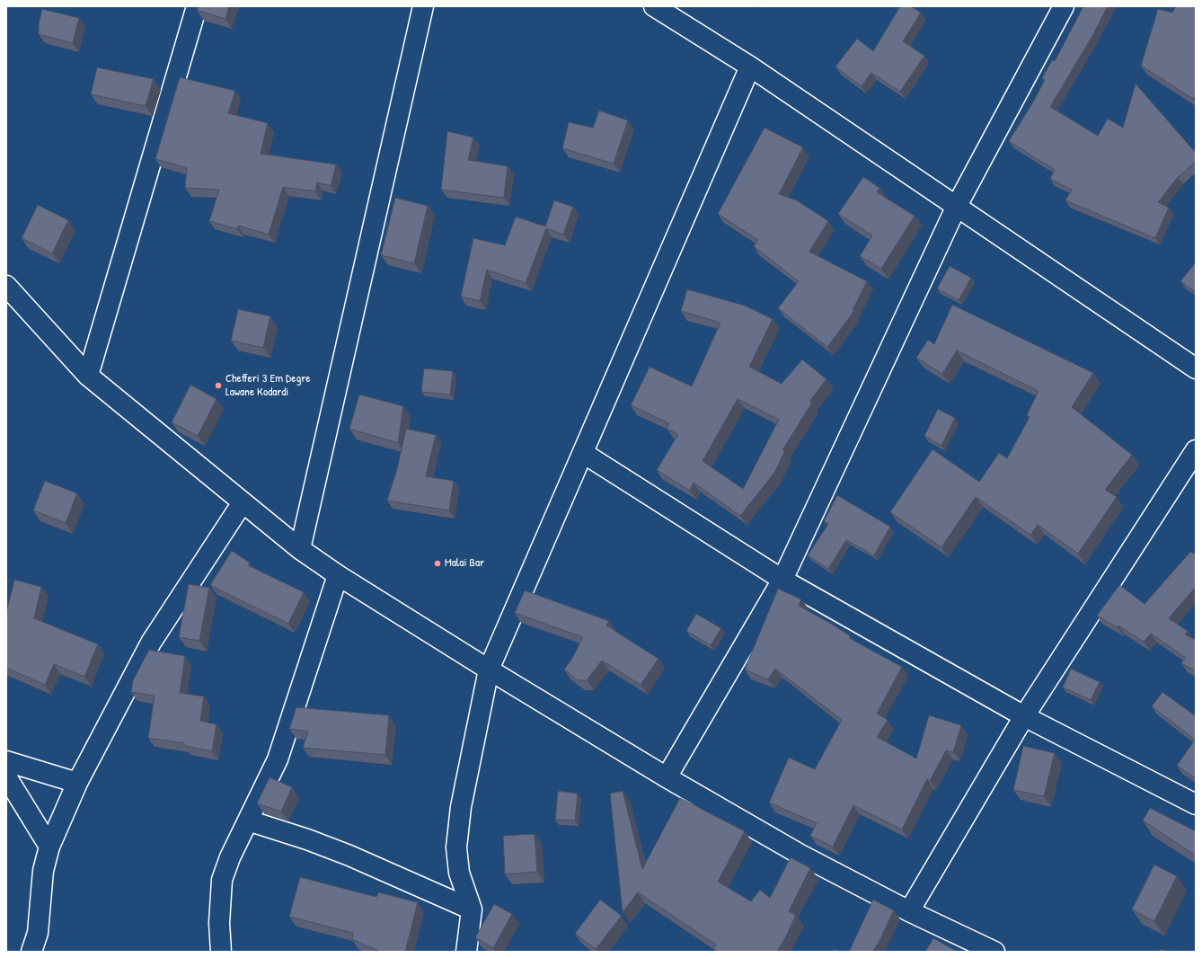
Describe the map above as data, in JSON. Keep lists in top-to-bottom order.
{
  "places": ["Chefferi 3 Em Degre Lawane Kodardi", "Malai Bar"]
}
